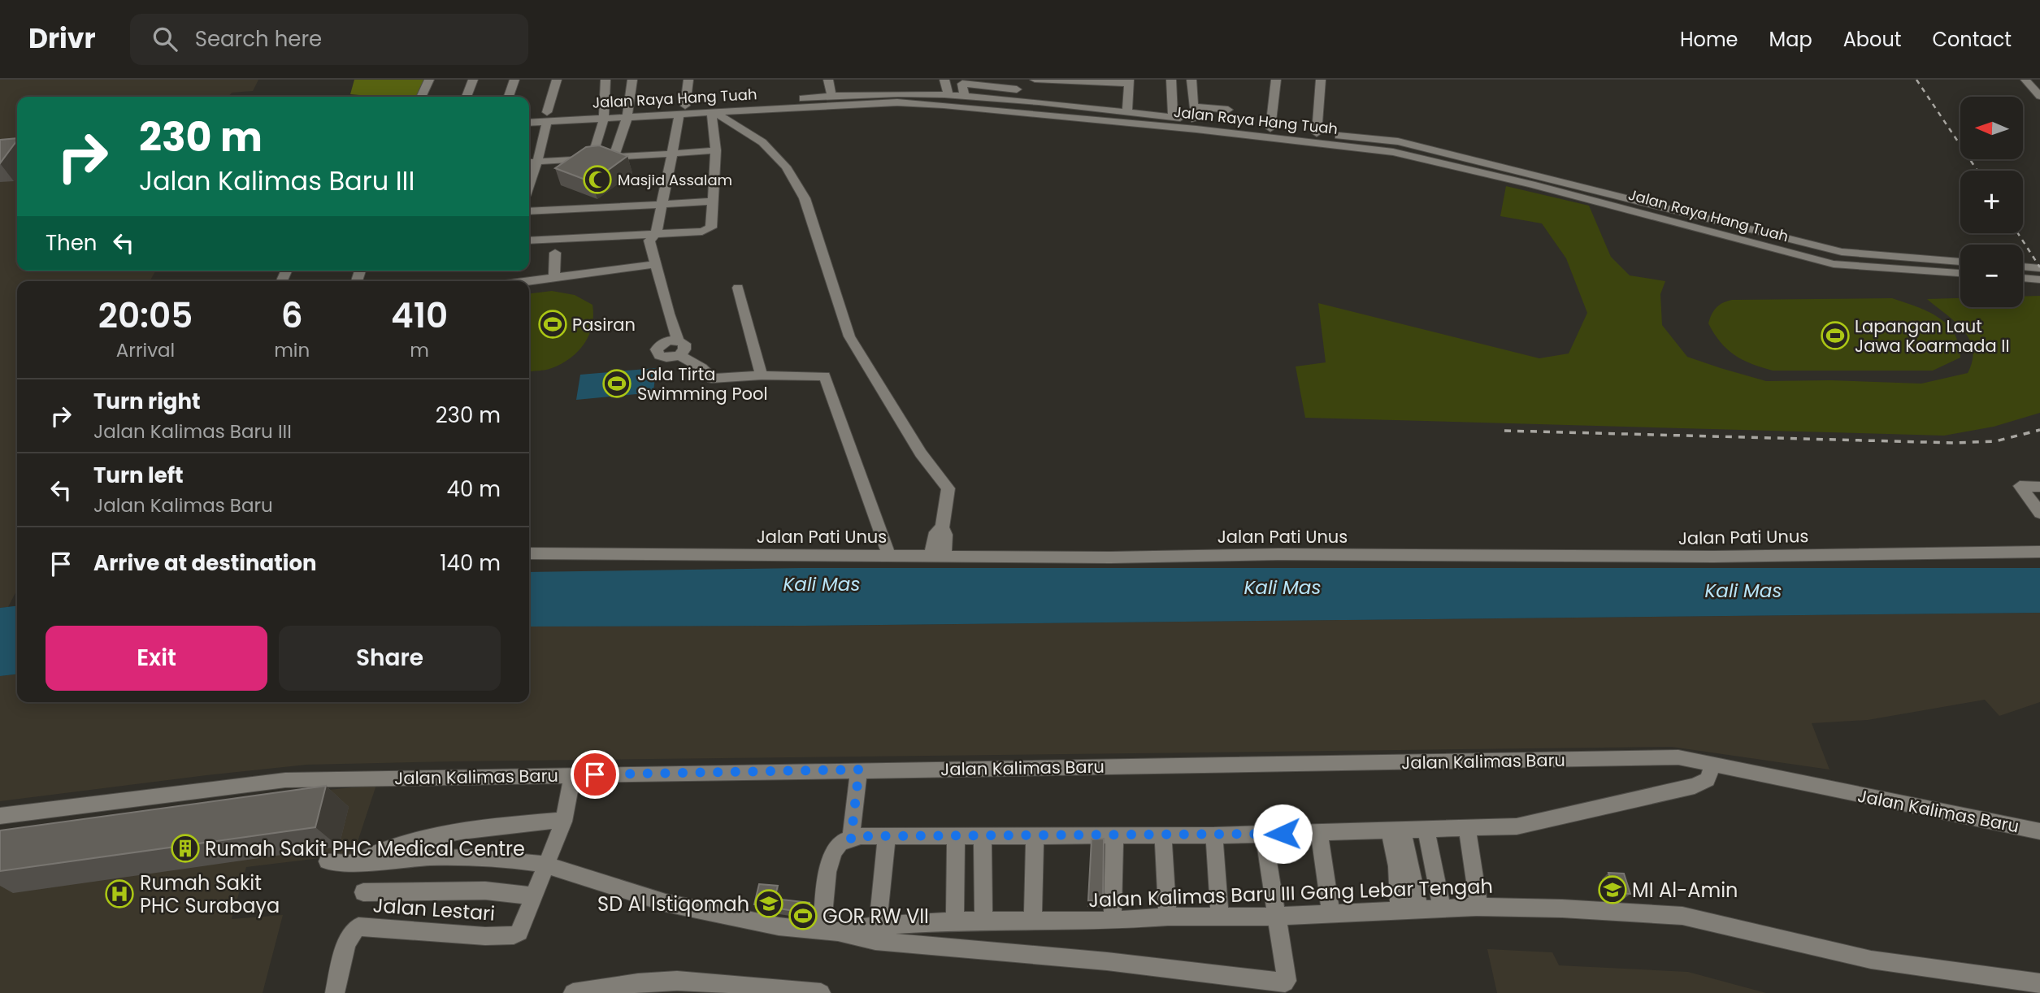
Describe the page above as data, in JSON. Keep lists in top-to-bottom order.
{
  "streets": {
    "street": [
      "Jalan Raya Hang Tuah",
      "Jalan Pati Unus",
      "Jalan Kalimas Baru",
      "Jalan Kalimas Baru III Gang Lebar Tengah",
      "Jalan Lestari"
    ]
  },
  "water": ["Kali Mas"],
  "places": {
    "mosque": ["Masjid Assalam"],
    "sports": [
      "Pasiran",
      "Lapangan Laut Jawa Koarmada II",
      "Jala Tirta Swimming Pool",
      "GOR RW VII"
    ],
    "building": ["Rumah Sakit PHC Medical Centre"],
    "school or university": ["MI Al-Amin", "SD Al Istiqomah"],
    "hospital": ["Rumah Sakit PHC Surabaya"]
  },
  "north": "left",
  "page": {
    "header": "Drivr",
    "search": "Search here",
    "nav": [
      "Home",
      "Map",
      "About",
      "Contact"
    ],
    "map_buttons": ["+", "−"],
    "turn": ["230 m", "Jalan Kalimas Baru III"],
    "then": "Then",
    "eta": [
      "20:05",
      "Arrival",
      "6",
      "min",
      "410",
      "m"
    ],
    "list": [
      {
        "name": "Turn right",
        "note": "Jalan Kalimas Baru III",
        "value": "230 m"
      },
      {
        "name": "Turn left",
        "note": "Jalan Kalimas Baru",
        "value": "40 m"
      },
      {
        "name": "Arrive at destination",
        "value": "140 m"
      }
    ],
    "buttons": ["Exit", "Share"]
  }
}
